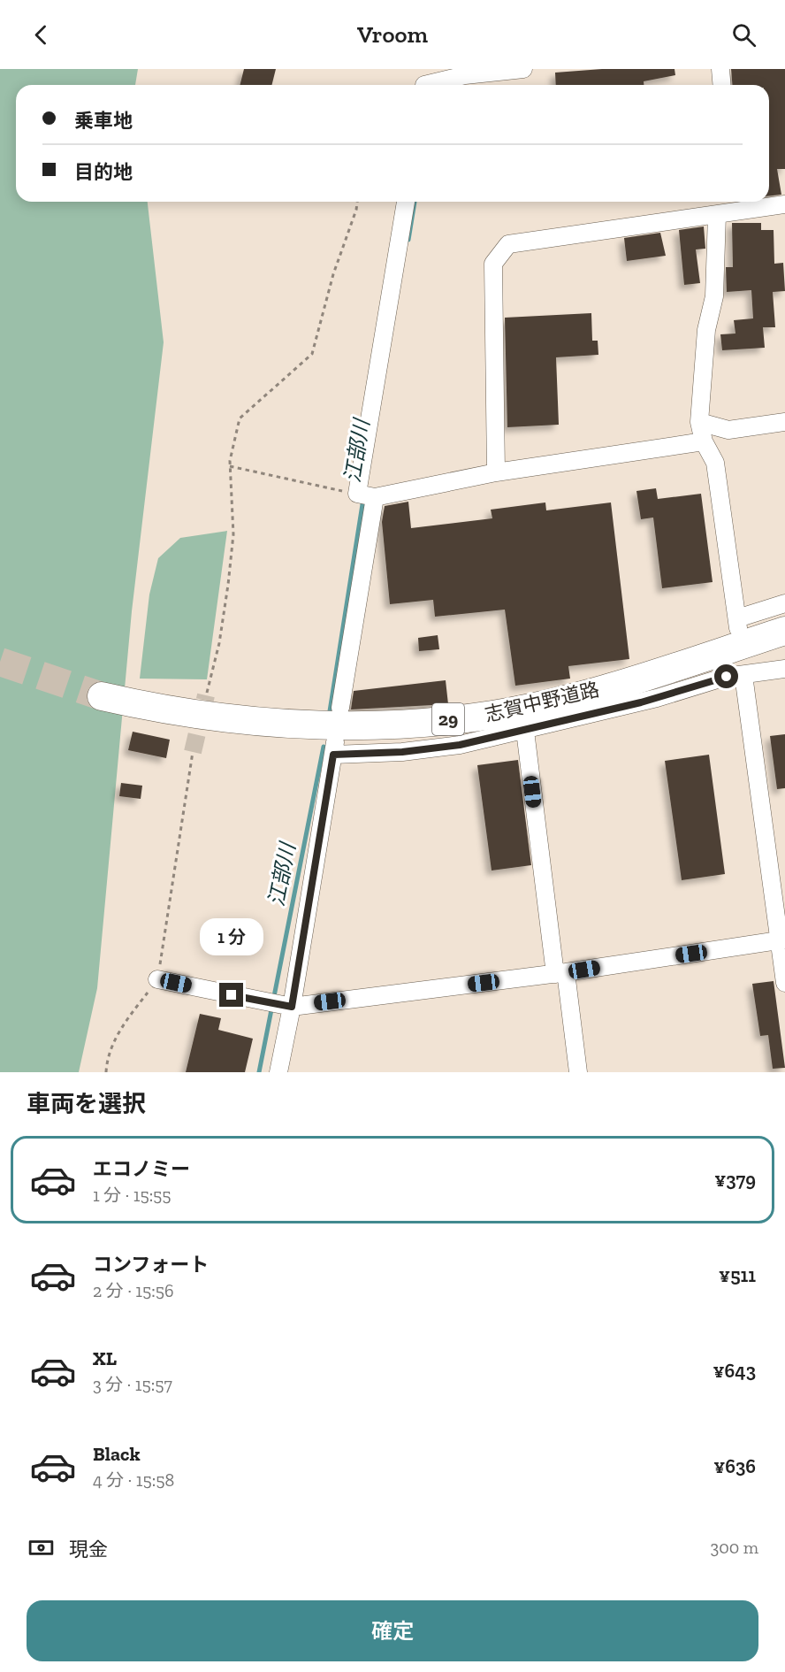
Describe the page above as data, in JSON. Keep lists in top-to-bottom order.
{
  "streets": {
    "main road": ["志賀中野道路", "29"]
  },
  "water": ["江部川"],
  "page": {
    "header": "Vroom",
    "banner": ["乗車地", "目的地"],
    "bubble": "1 分",
    "heading": "車両を選択",
    "list": [
      {
        "name": "エコノミー",
        "note": "1 分 · 15:55",
        "value": "¥379"
      },
      {
        "name": "コンフォート",
        "note": "2 分 · 15:56",
        "value": "¥511"
      },
      {
        "name": "XL",
        "note": "3 分 · 15:57",
        "value": "¥643"
      },
      {
        "name": "Black",
        "note": "4 分 · 15:58",
        "value": "¥636"
      }
    ],
    "pay": ["現金", "300 m"],
    "buttons": "確定"
  }
}
